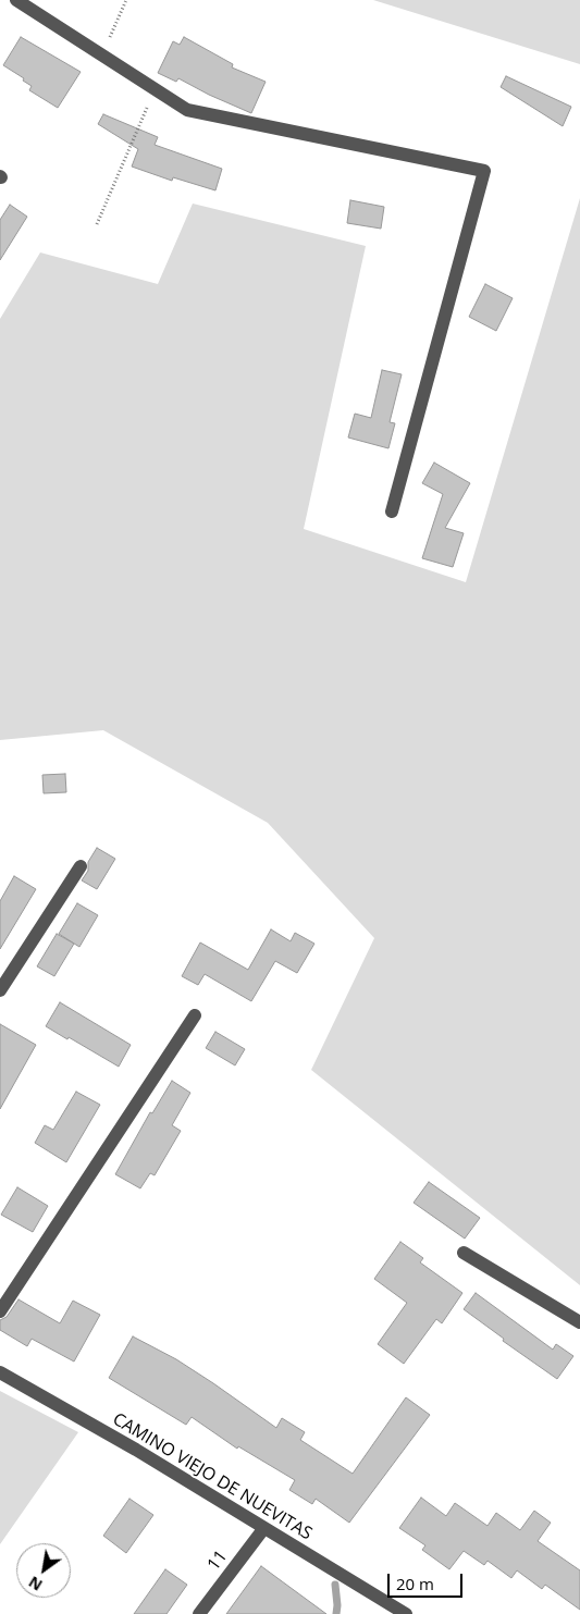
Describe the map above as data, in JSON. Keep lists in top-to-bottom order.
{
  "streets": {
    "street": ["CAMINO VIEJO DE NUEVITAS", "11"]
  },
  "crossings": [
    ["CAMINO VIEJO DE NUEVITAS", "11"]
  ],
  "scale_bar": "20 m",
  "north": "bottom left"
}
